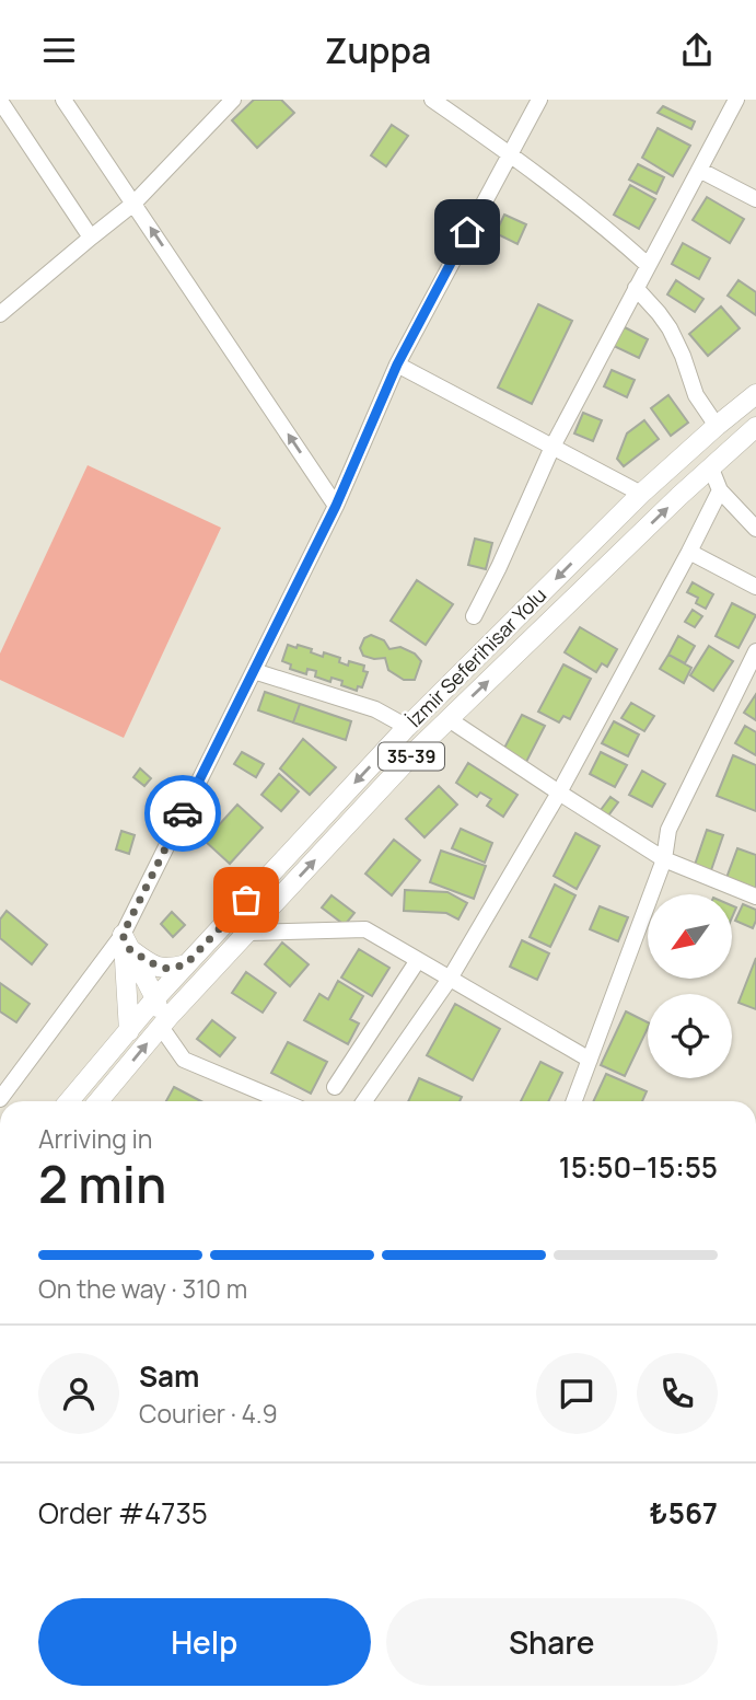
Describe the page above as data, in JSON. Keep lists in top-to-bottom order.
{
  "streets": {
    "main road": ["İzmir Seferihisar Yolu", "35-39"]
  },
  "north": "bottom left",
  "page": {
    "header": "Zuppa",
    "heading": ["2 min", "Arriving in", "15:50–15:55"],
    "panel": [
      "Sam",
      "Courier · 4.9",
      "Order #4735",
      "₺567"
    ],
    "bar": "On the way · 310 m",
    "buttons": ["Help", "Share"]
  }
}
